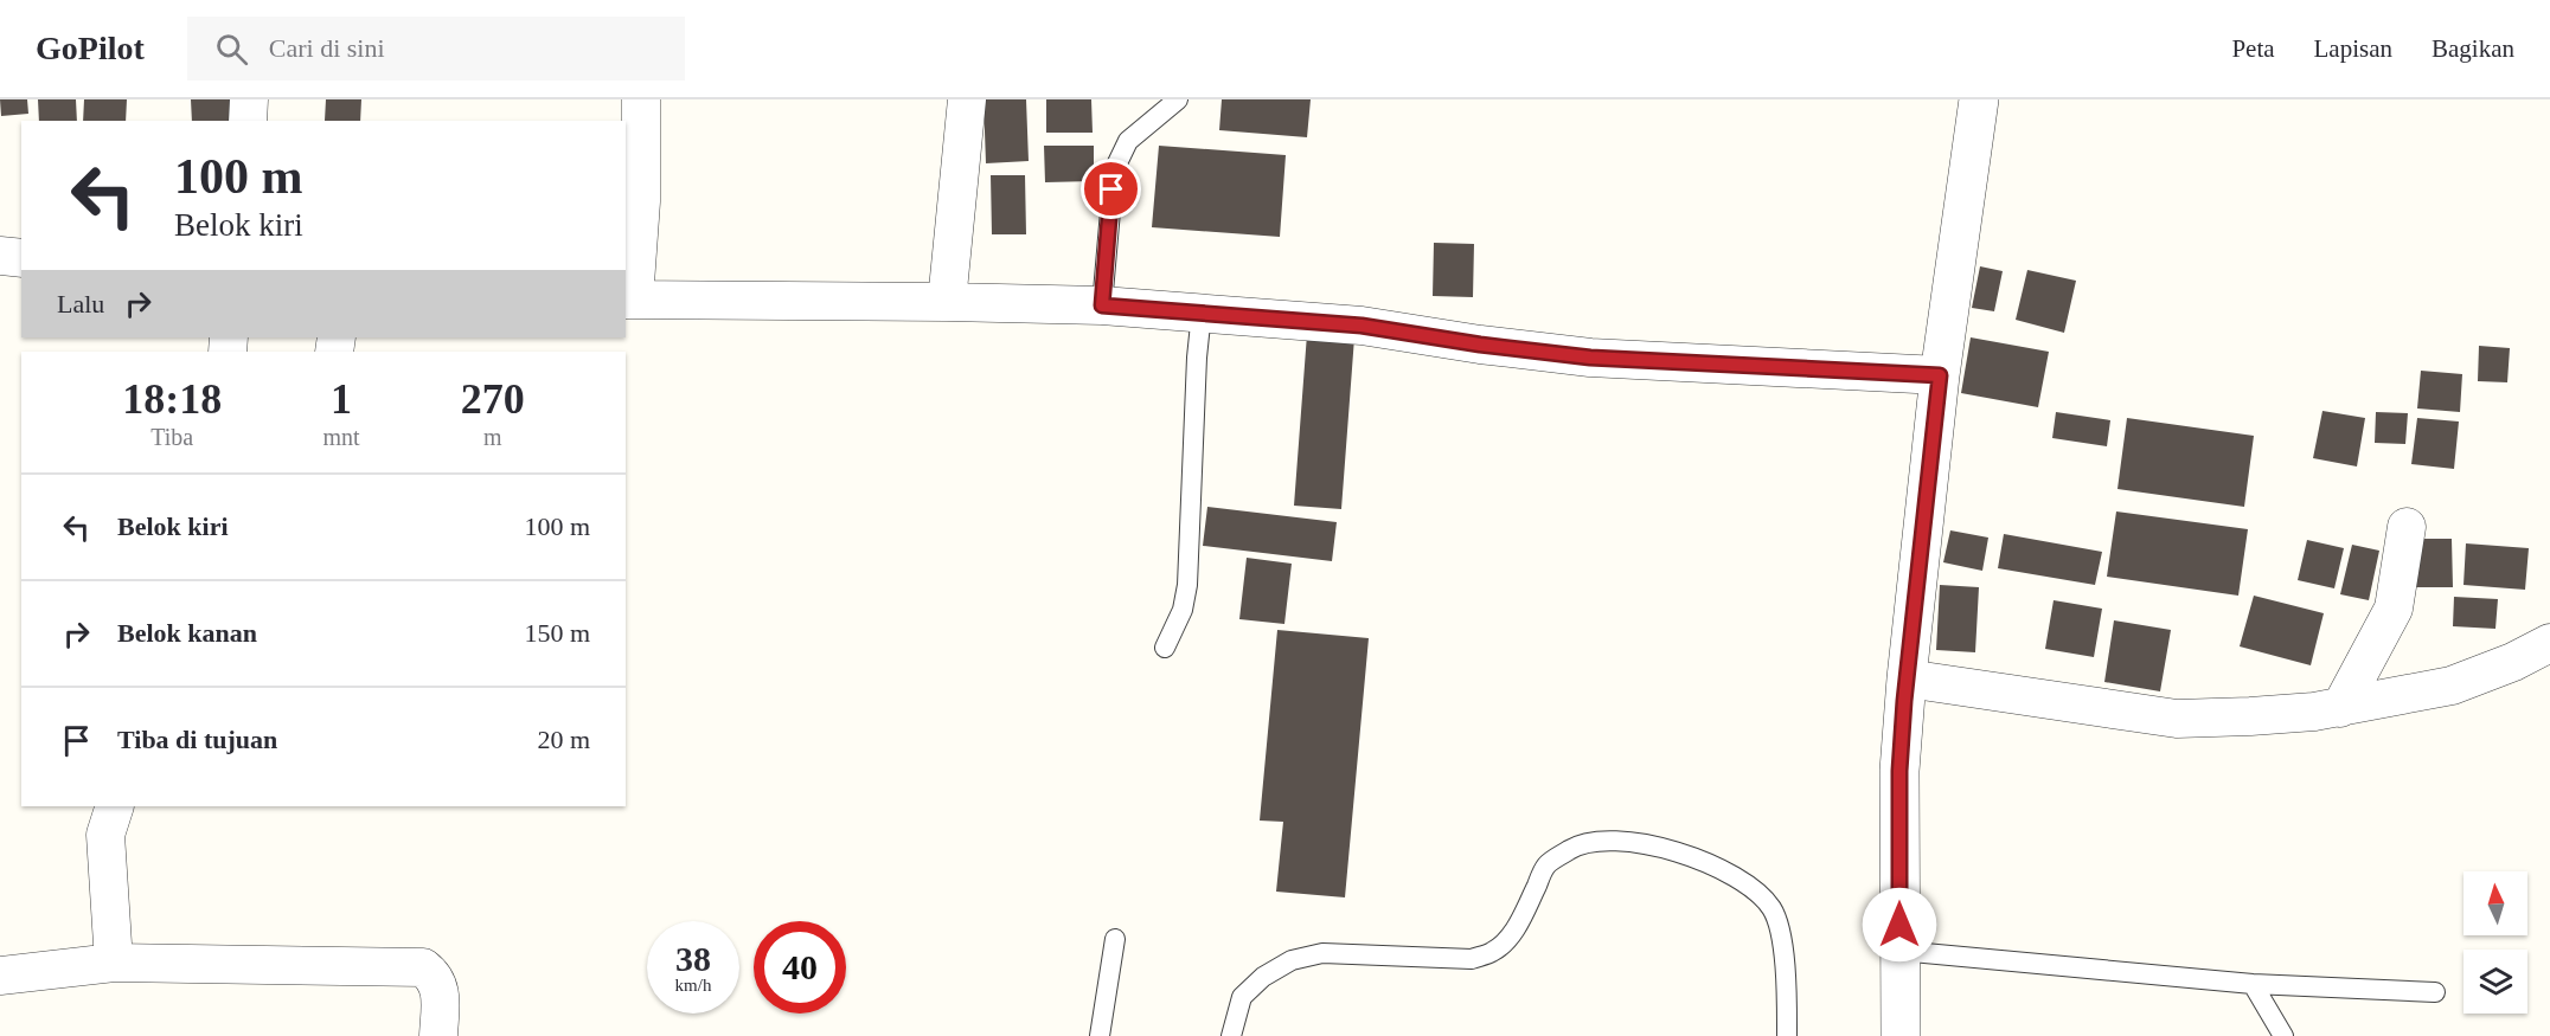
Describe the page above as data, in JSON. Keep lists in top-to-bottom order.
{
  "north": "top",
  "page": {
    "header": "GoPilot",
    "search": "Cari di sini",
    "nav": ["Peta", "Lapisan", "Bagikan"],
    "turn": ["100 m", "Belok kiri"],
    "then": "Lalu",
    "eta": [
      "18:18",
      "Tiba",
      "1",
      "mnt",
      "270",
      "m"
    ],
    "list": [
      {
        "name": "Belok kiri",
        "value": "100 m"
      },
      {
        "name": "Belok kanan",
        "value": "150 m"
      },
      {
        "name": "Tiba di tujuan",
        "value": "20 m"
      }
    ],
    "speed": "38 km/h",
    "limit": "40"
  }
}
